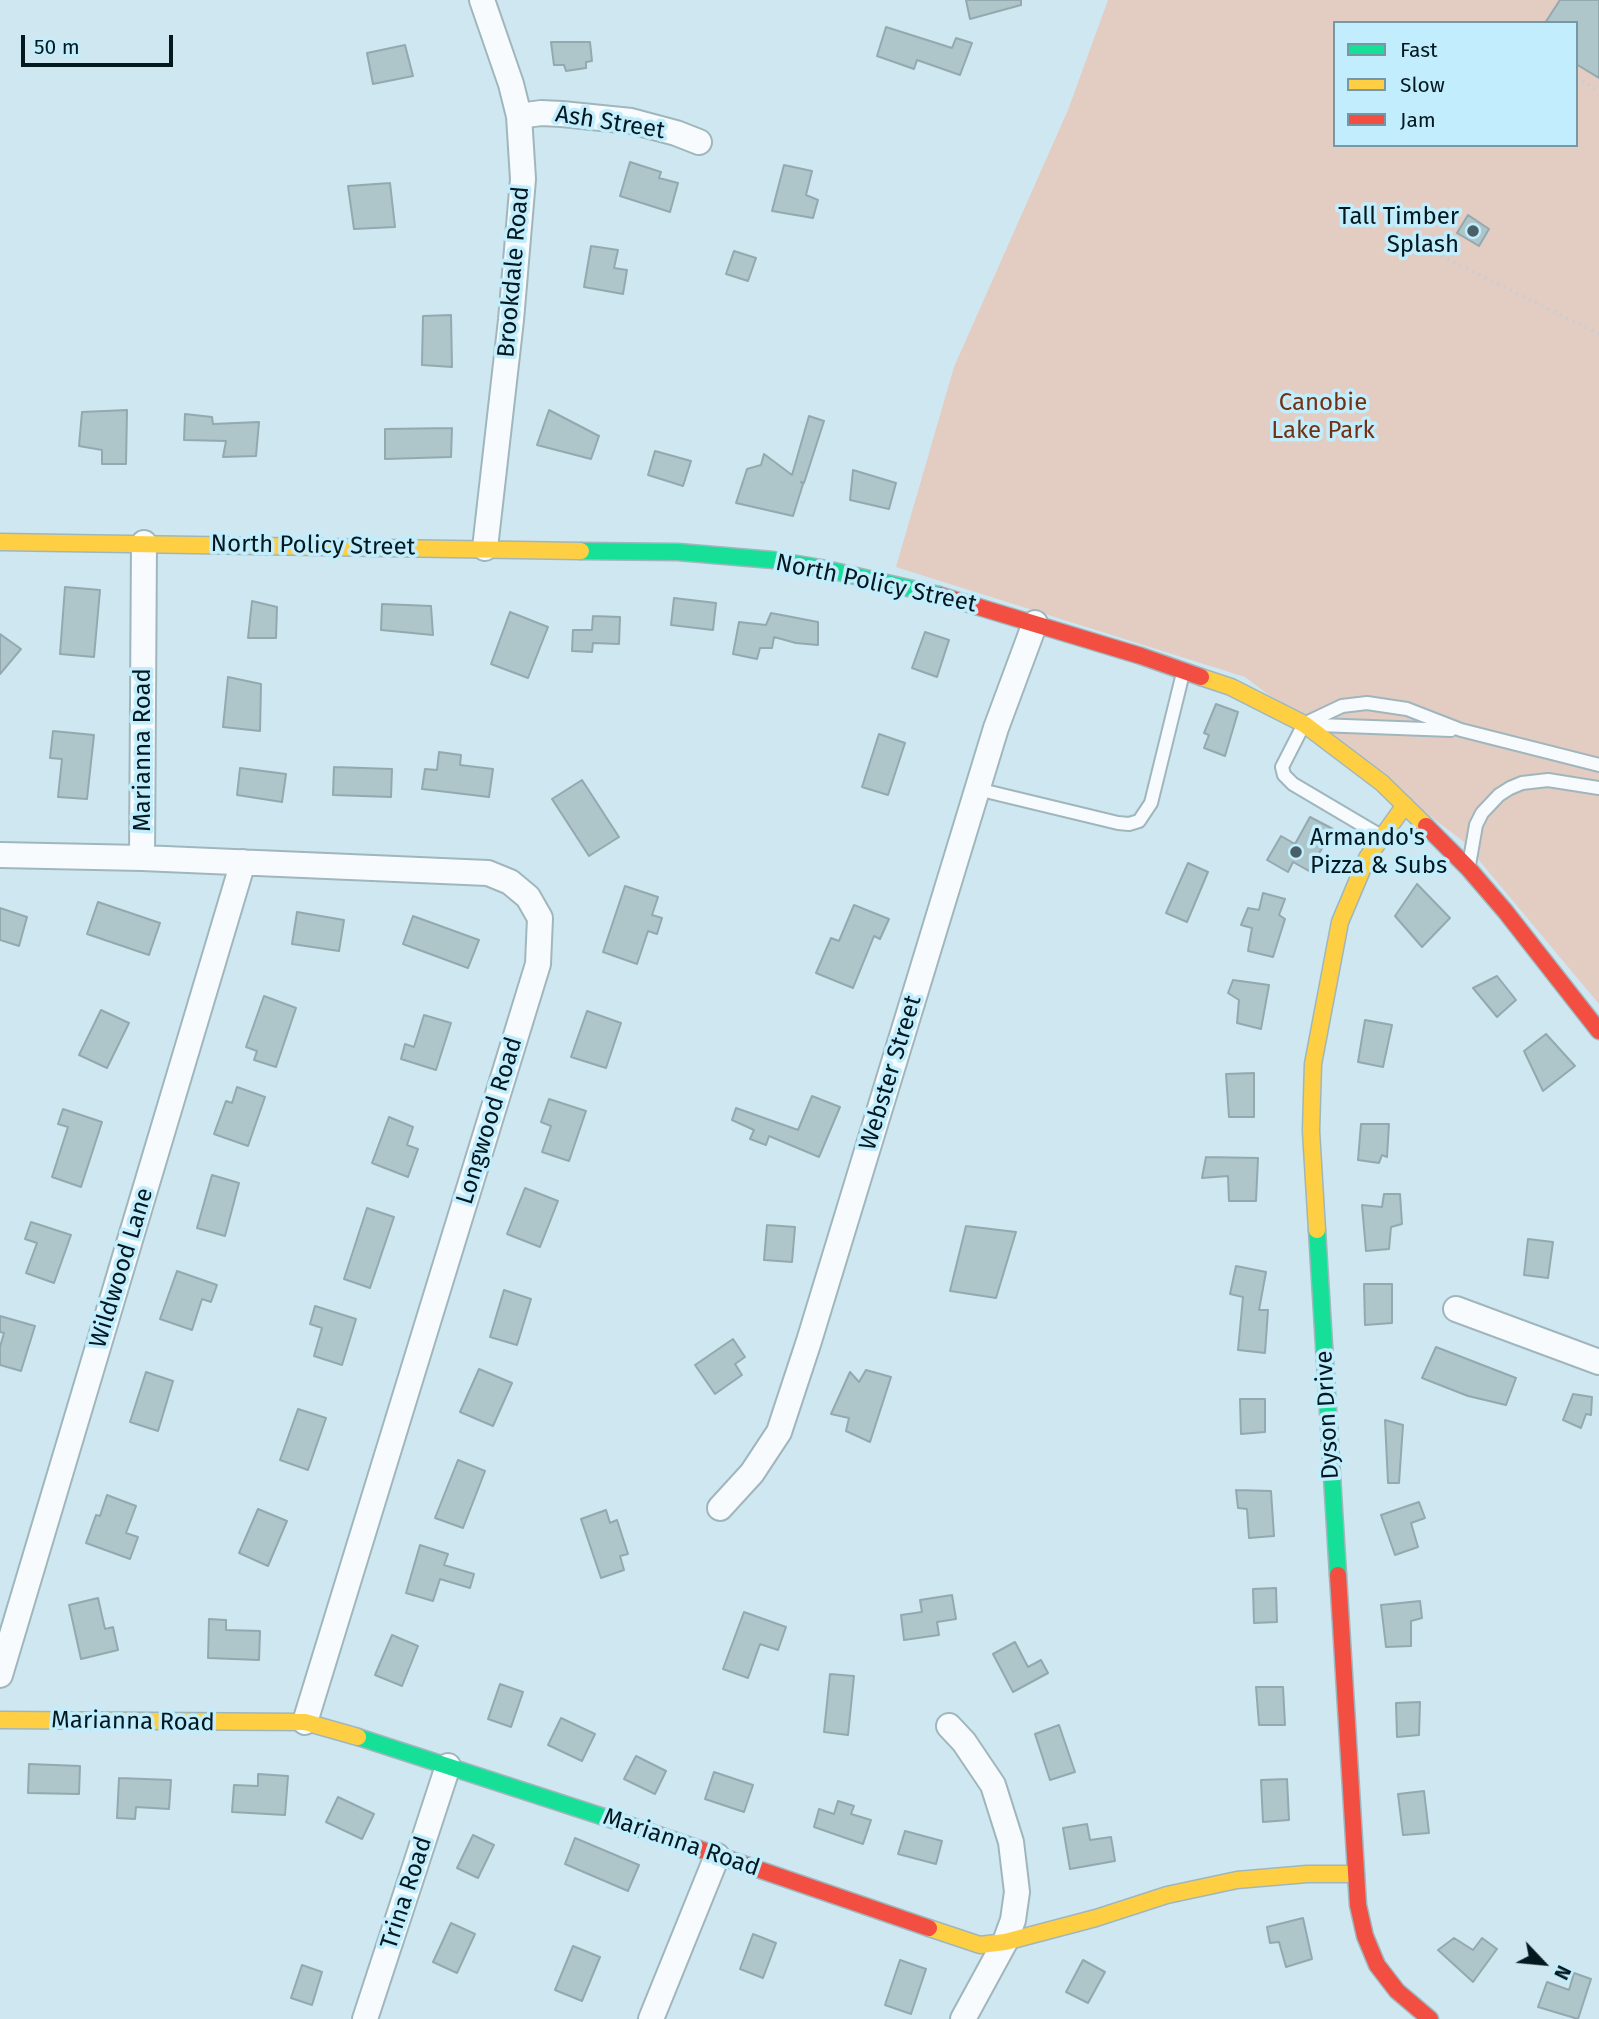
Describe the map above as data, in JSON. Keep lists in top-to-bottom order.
{
  "streets": {
    "street": [
      "Ash Street",
      "Brookdale Road",
      "North Policy Street",
      "Marianna Road",
      "Webster Street",
      "Longwood Road",
      "Wildwood Lane",
      "Dyson Drive",
      "Trina Road"
    ]
  },
  "crossings": [
    ["Ash Street", "Brookdale Road"],
    ["Brookdale Road", "North Policy Street"],
    ["North Policy Street", "Marianna Road"],
    ["North Policy Street", "Webster Street"],
    ["North Policy Street", "Dyson Drive"],
    ["Marianna Road", "Longwood Road"],
    ["Marianna Road", "Dyson Drive"],
    ["Marianna Road", "Trina Road"],
    ["Longwood Road", "Wildwood Lane"]
  ],
  "parks": ["Canobie Lake Park"],
  "places": ["Tall Timber Splash", "Armando's Pizza & Subs"],
  "legend": ["Fast", "Slow", "Jam"],
  "scale_bar": "50 m",
  "north": "bottom right"
}
